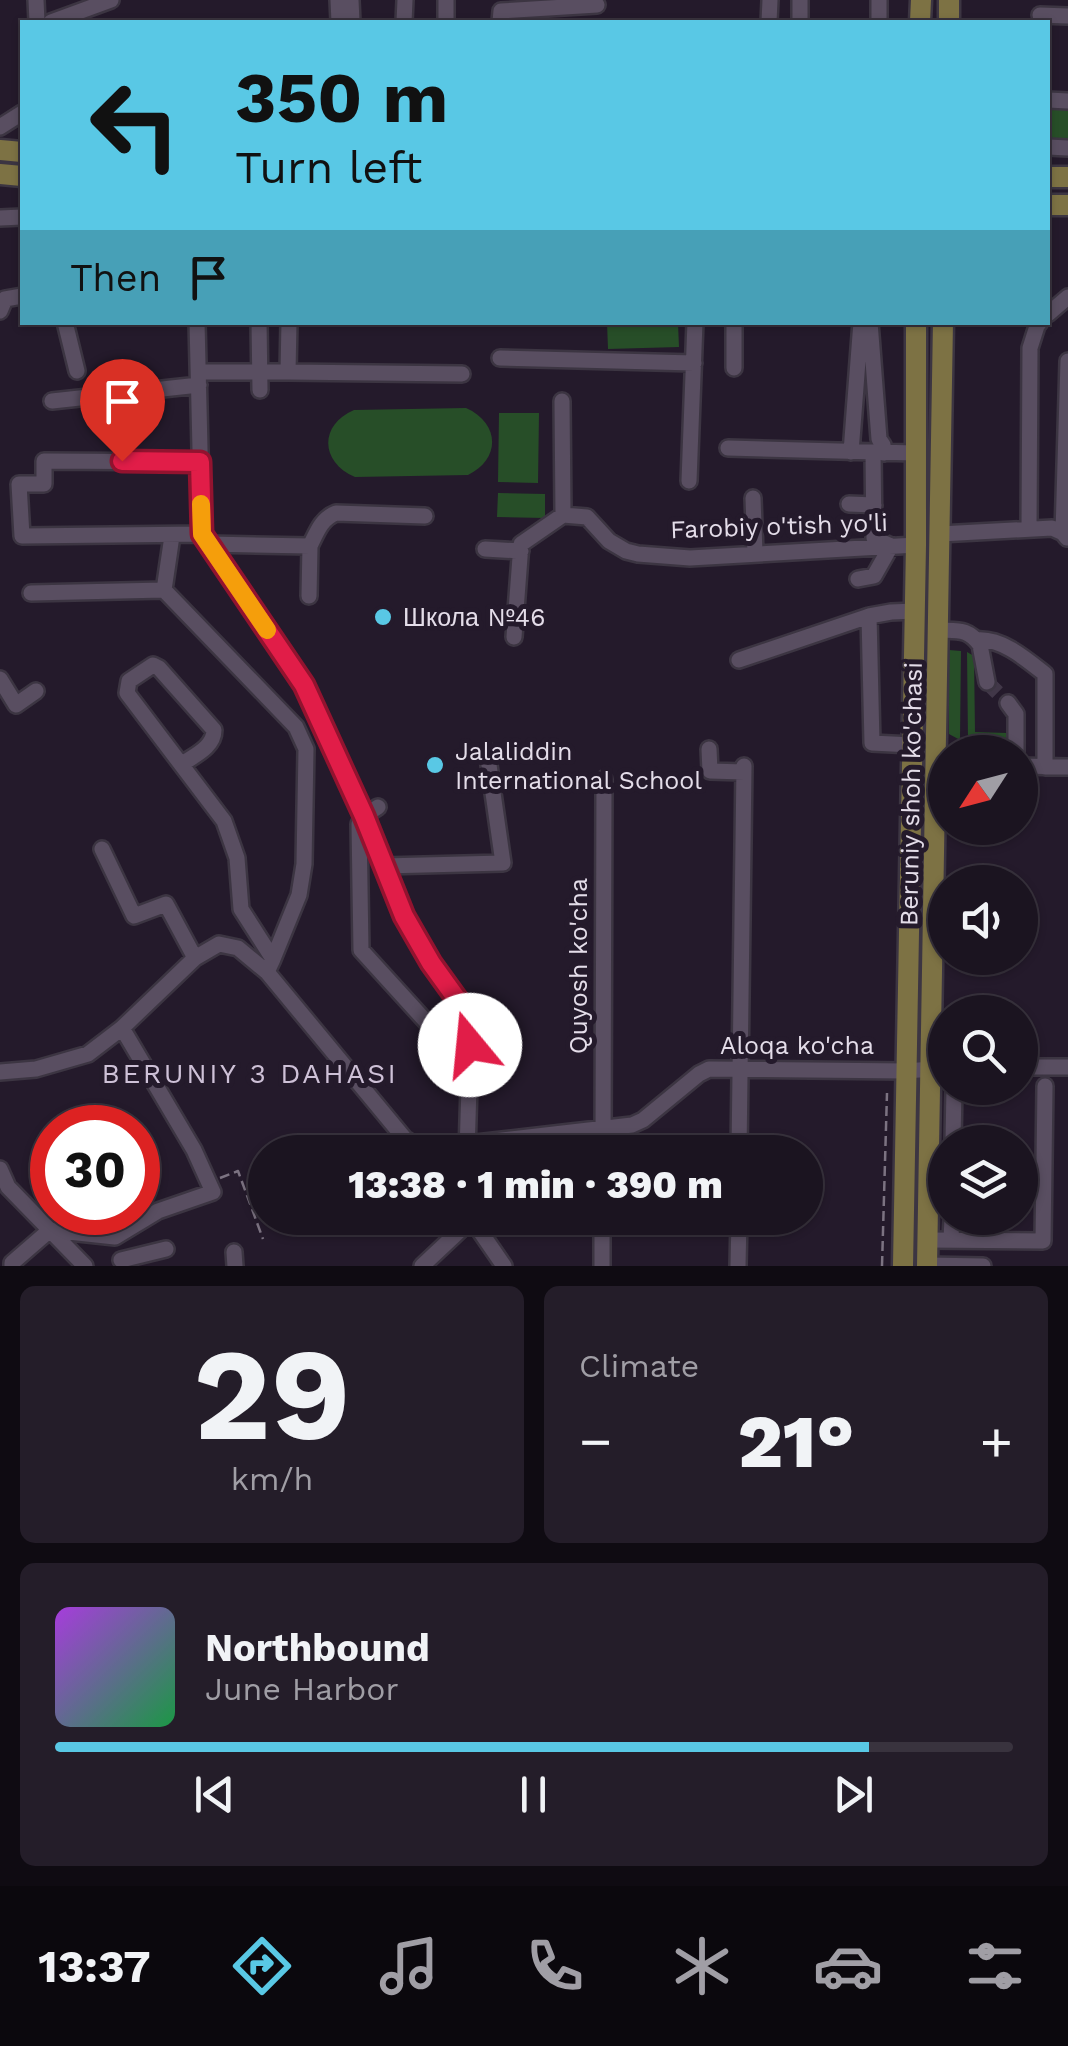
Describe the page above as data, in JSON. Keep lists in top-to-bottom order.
{
  "streets": {
    "main road": ["Beruniy shoh ko'chasi"],
    "street": ["Farobiy o'tish yo'li", "Quyosh ko'cha", "Aloqa ko'cha"]
  },
  "crossings": [
    ["Farobiy o'tish yo'li", "Beruniy shoh ko'chasi"],
    ["Beruniy shoh ko'chasi", "Aloqa ko'cha"],
    ["Quyosh ko'cha", "Aloqa ko'cha"]
  ],
  "districts": ["BERUNIY 3 DAHASI"],
  "places": ["Школа №46", "Jalaliddin International School"],
  "north": "bottom left",
  "page": {
    "turn": ["350 m", "Turn left"],
    "then": "Then",
    "limit": "30",
    "trip": "13:38 · 1 min · 390 m",
    "tile": [
      ["29", "km/h"],
      "Climate"
    ],
    "heat": ["−", "21°", "+"],
    "song": ["Northbound", "June Harbor"],
    "tabs": "13:37"
  }
}
